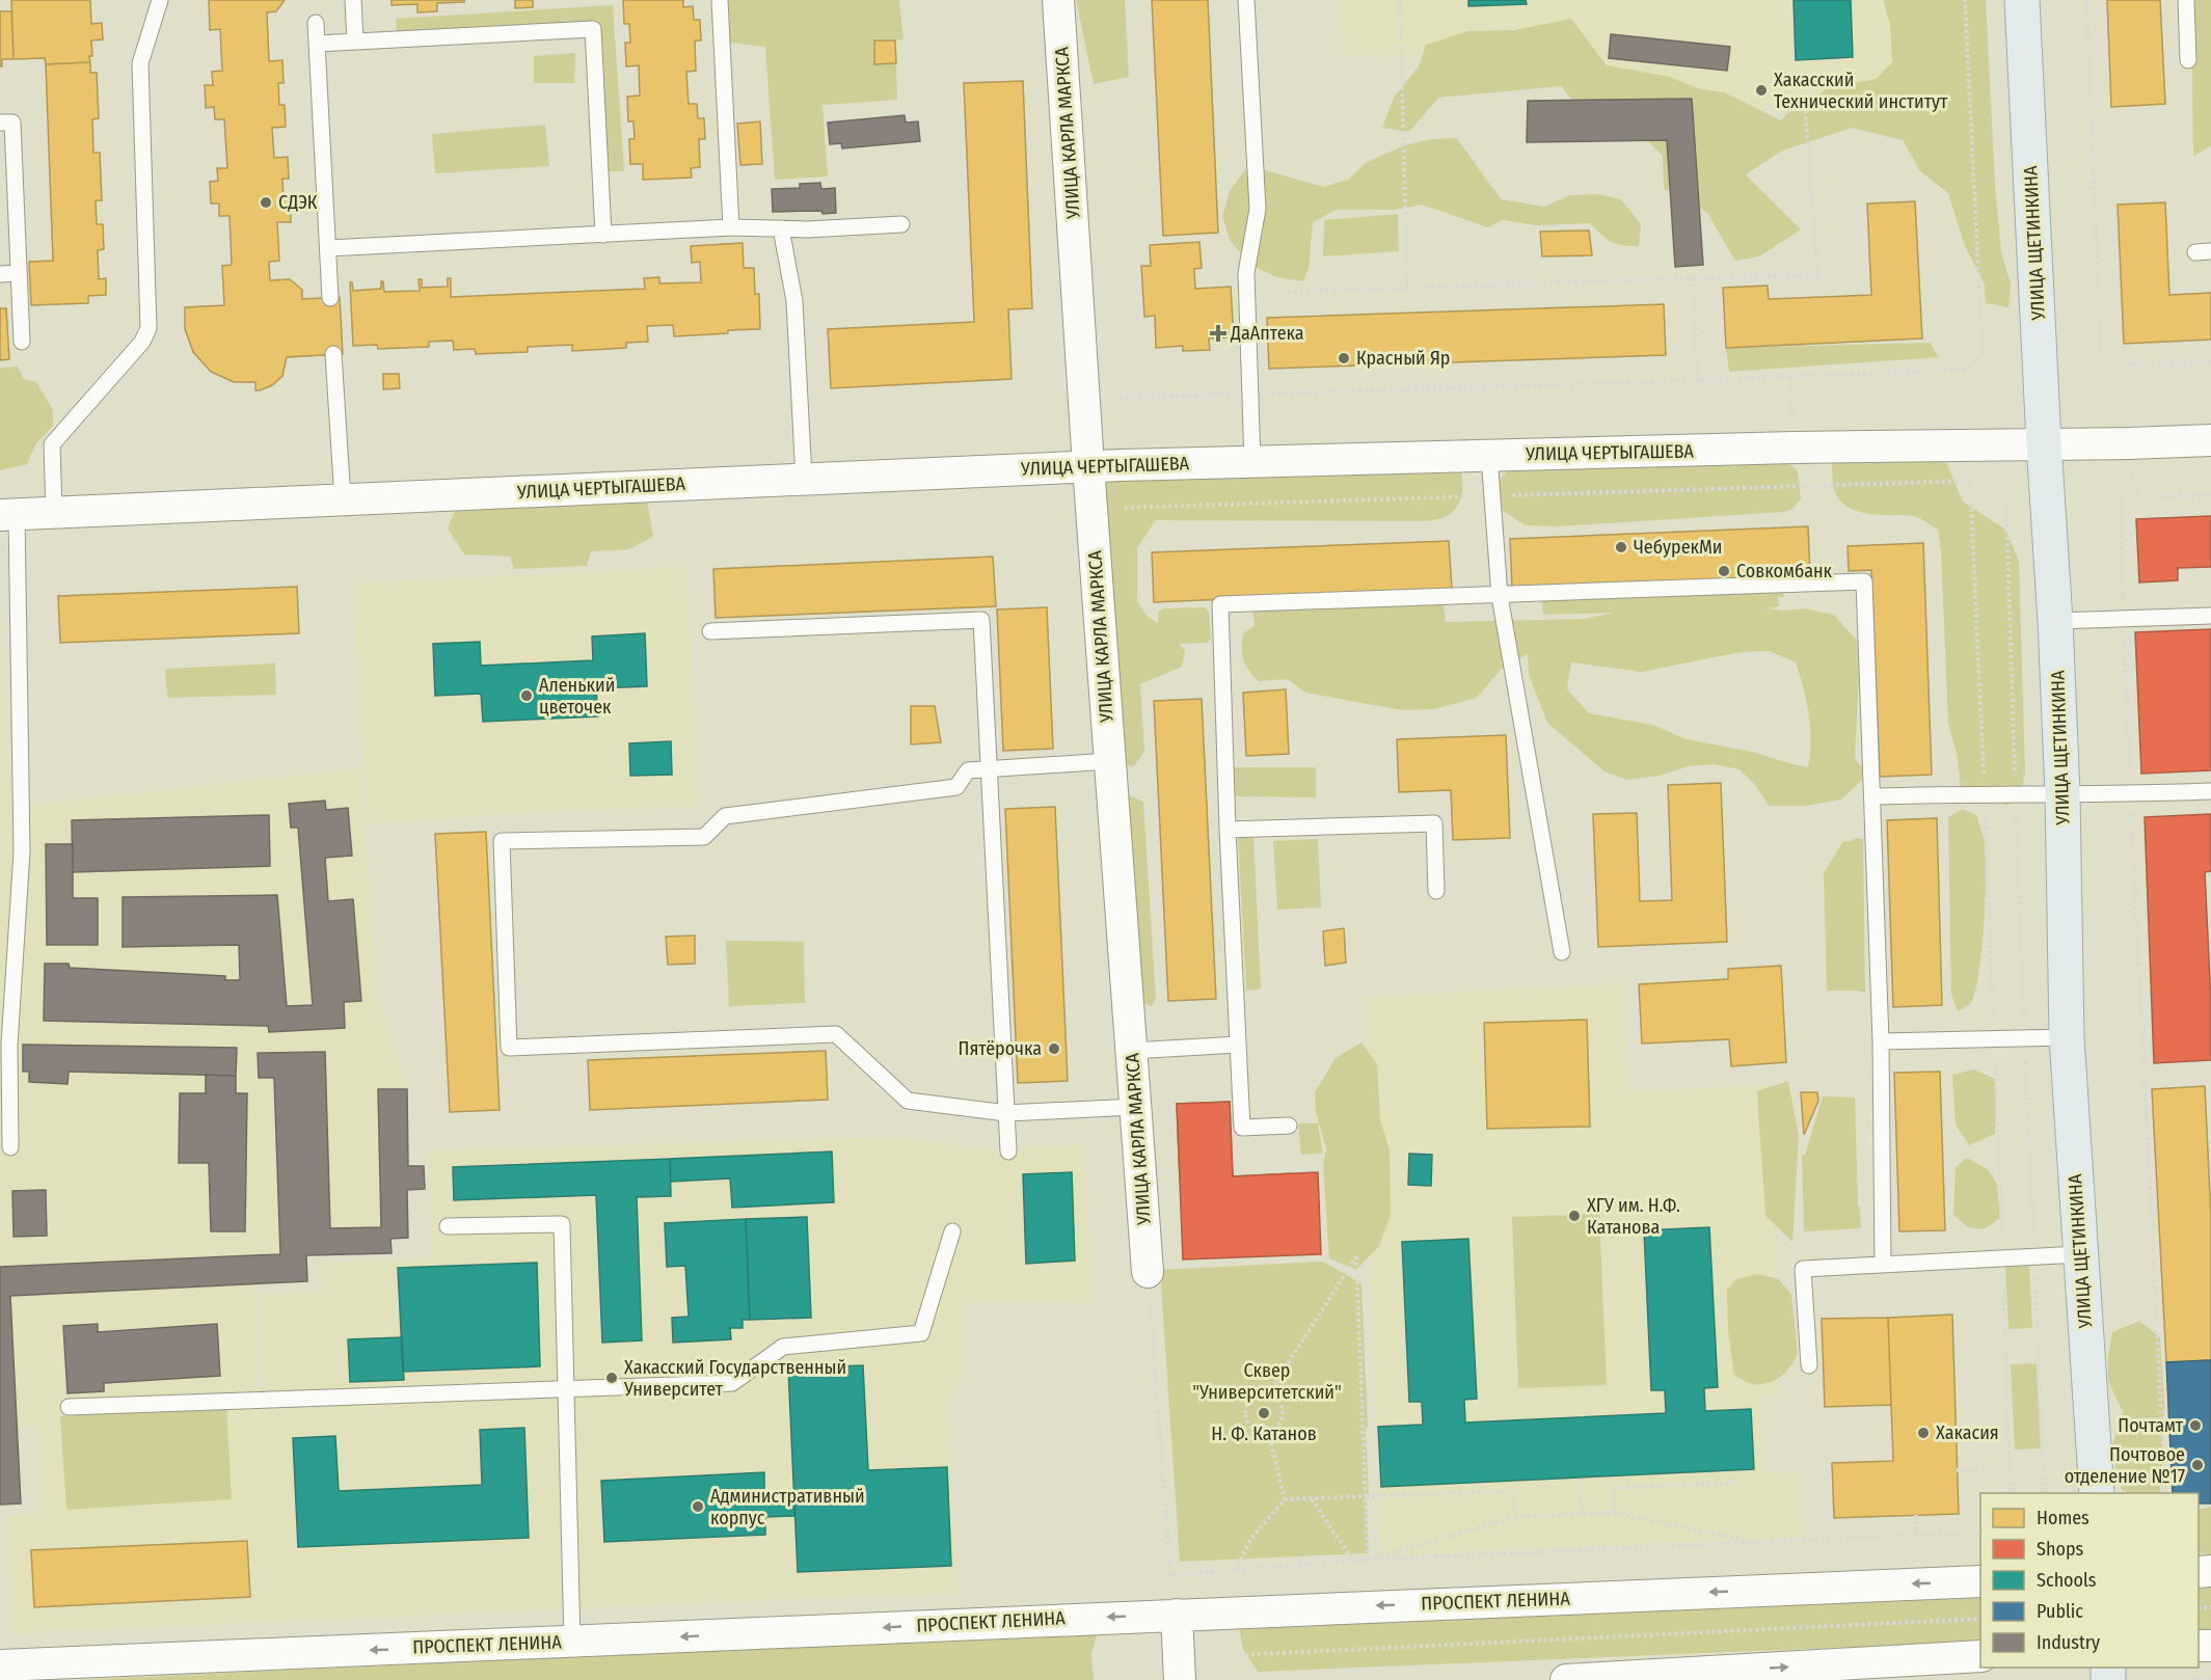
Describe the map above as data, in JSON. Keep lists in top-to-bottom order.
{
  "streets": {
    "main road": ["УЛИЦА ЩЕТИНКИНА"],
    "street": ["УЛИЦА КАРЛА МАРКСА", "УЛИЦА ЧЕРТЫГАШЕВА", "ПРОСПЕКТ ЛЕНИНА"]
  },
  "crossings": [
    ["УЛИЦА КАРЛА МАРКСА", "УЛИЦА ЧЕРТЫГАШЕВА"],
    ["УЛИЦА ЩЕТИНКИНА", "УЛИЦА ЧЕРТЫГАШЕВА"]
  ],
  "one_way": ["ПРОСПЕКТ ЛЕНИНА"],
  "parks": ["Сквер \"Университетский\""],
  "places": {
    "other": [
      "Хакасский Технический институт",
      "СДЭК",
      "Красный Яр",
      "ЧебурекМи",
      "Совкомбанк",
      "Аленький цветочек",
      "Пятёрочка",
      "ХГУ им. Н.Ф. Катанова",
      "Хакасский Государственный Университет",
      "Н. Ф. Катанов",
      "Почтамт",
      "Хакасия",
      "Почтовое отделение №17",
      "Административный корпус"
    ],
    "health": ["ДаАптека"]
  },
  "legend": [
    "Homes",
    "Shops",
    "Schools",
    "Public",
    "Industry"
  ]
}
